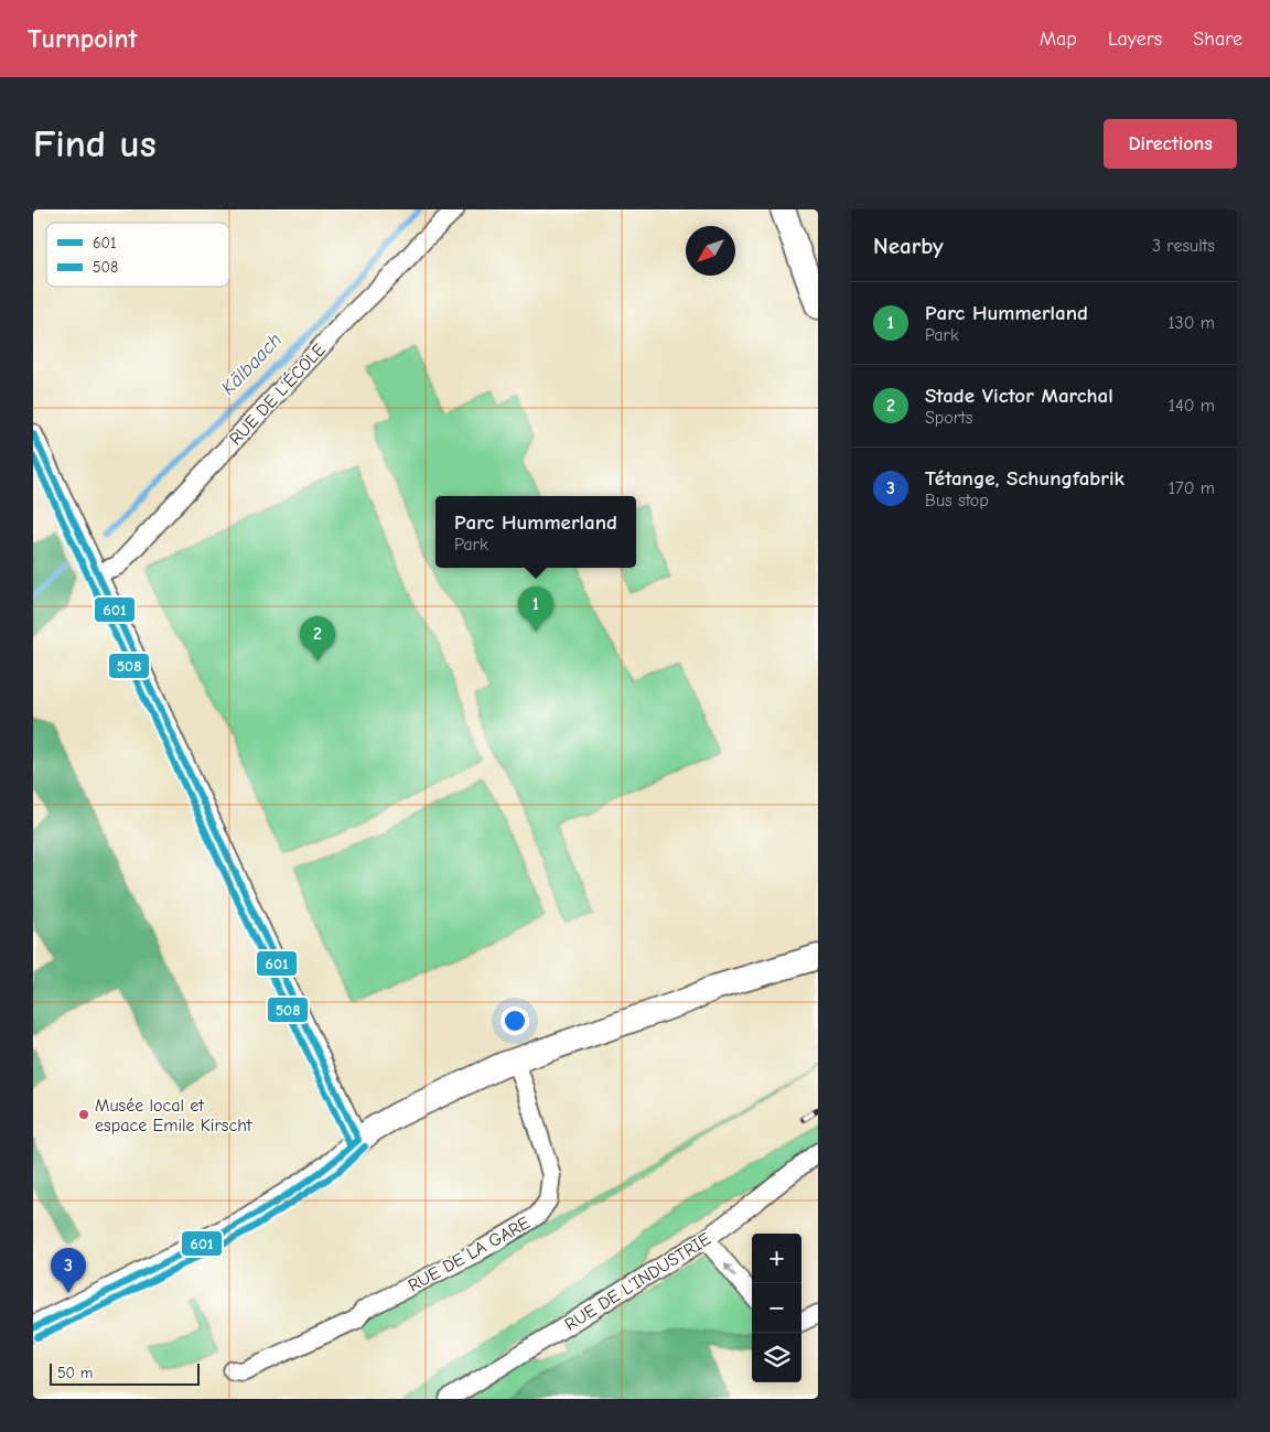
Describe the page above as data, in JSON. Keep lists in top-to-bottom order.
{
  "streets": {
    "street": ["RUE DE L'ÉCOLE", "RUE DE LA GARE", "RUE DE L'INDUSTRIE"]
  },
  "water": ["Kälbaach"],
  "places": ["Musée local et espace Emile Kirscht"],
  "lines": ["transit line 601", "transit line 508"],
  "legend": ["601", "508"],
  "scale_bar": "50 m",
  "north": "bottom left",
  "page": {
    "header": "Turnpoint",
    "nav": ["Map", "Layers", "Share"],
    "buttons": "Directions",
    "title": "Find us",
    "heading": ["Nearby", "3 results"],
    "list": [
      {
        "mark": "1",
        "name": "Parc Hummerland",
        "note": "Park",
        "value": "130 m"
      },
      {
        "mark": "2",
        "name": "Stade Victor Marchal",
        "note": "Sports",
        "value": "140 m"
      },
      {
        "mark": "3",
        "name": "Tétange, Schungfabrik",
        "note": "Bus stop",
        "value": "170 m"
      }
    ],
    "popup": ["Parc Hummerland", "Park"],
    "pins": ["1", "2", "3"],
    "map_buttons": ["+", "−"],
    "scale": "50 m"
  }
}
